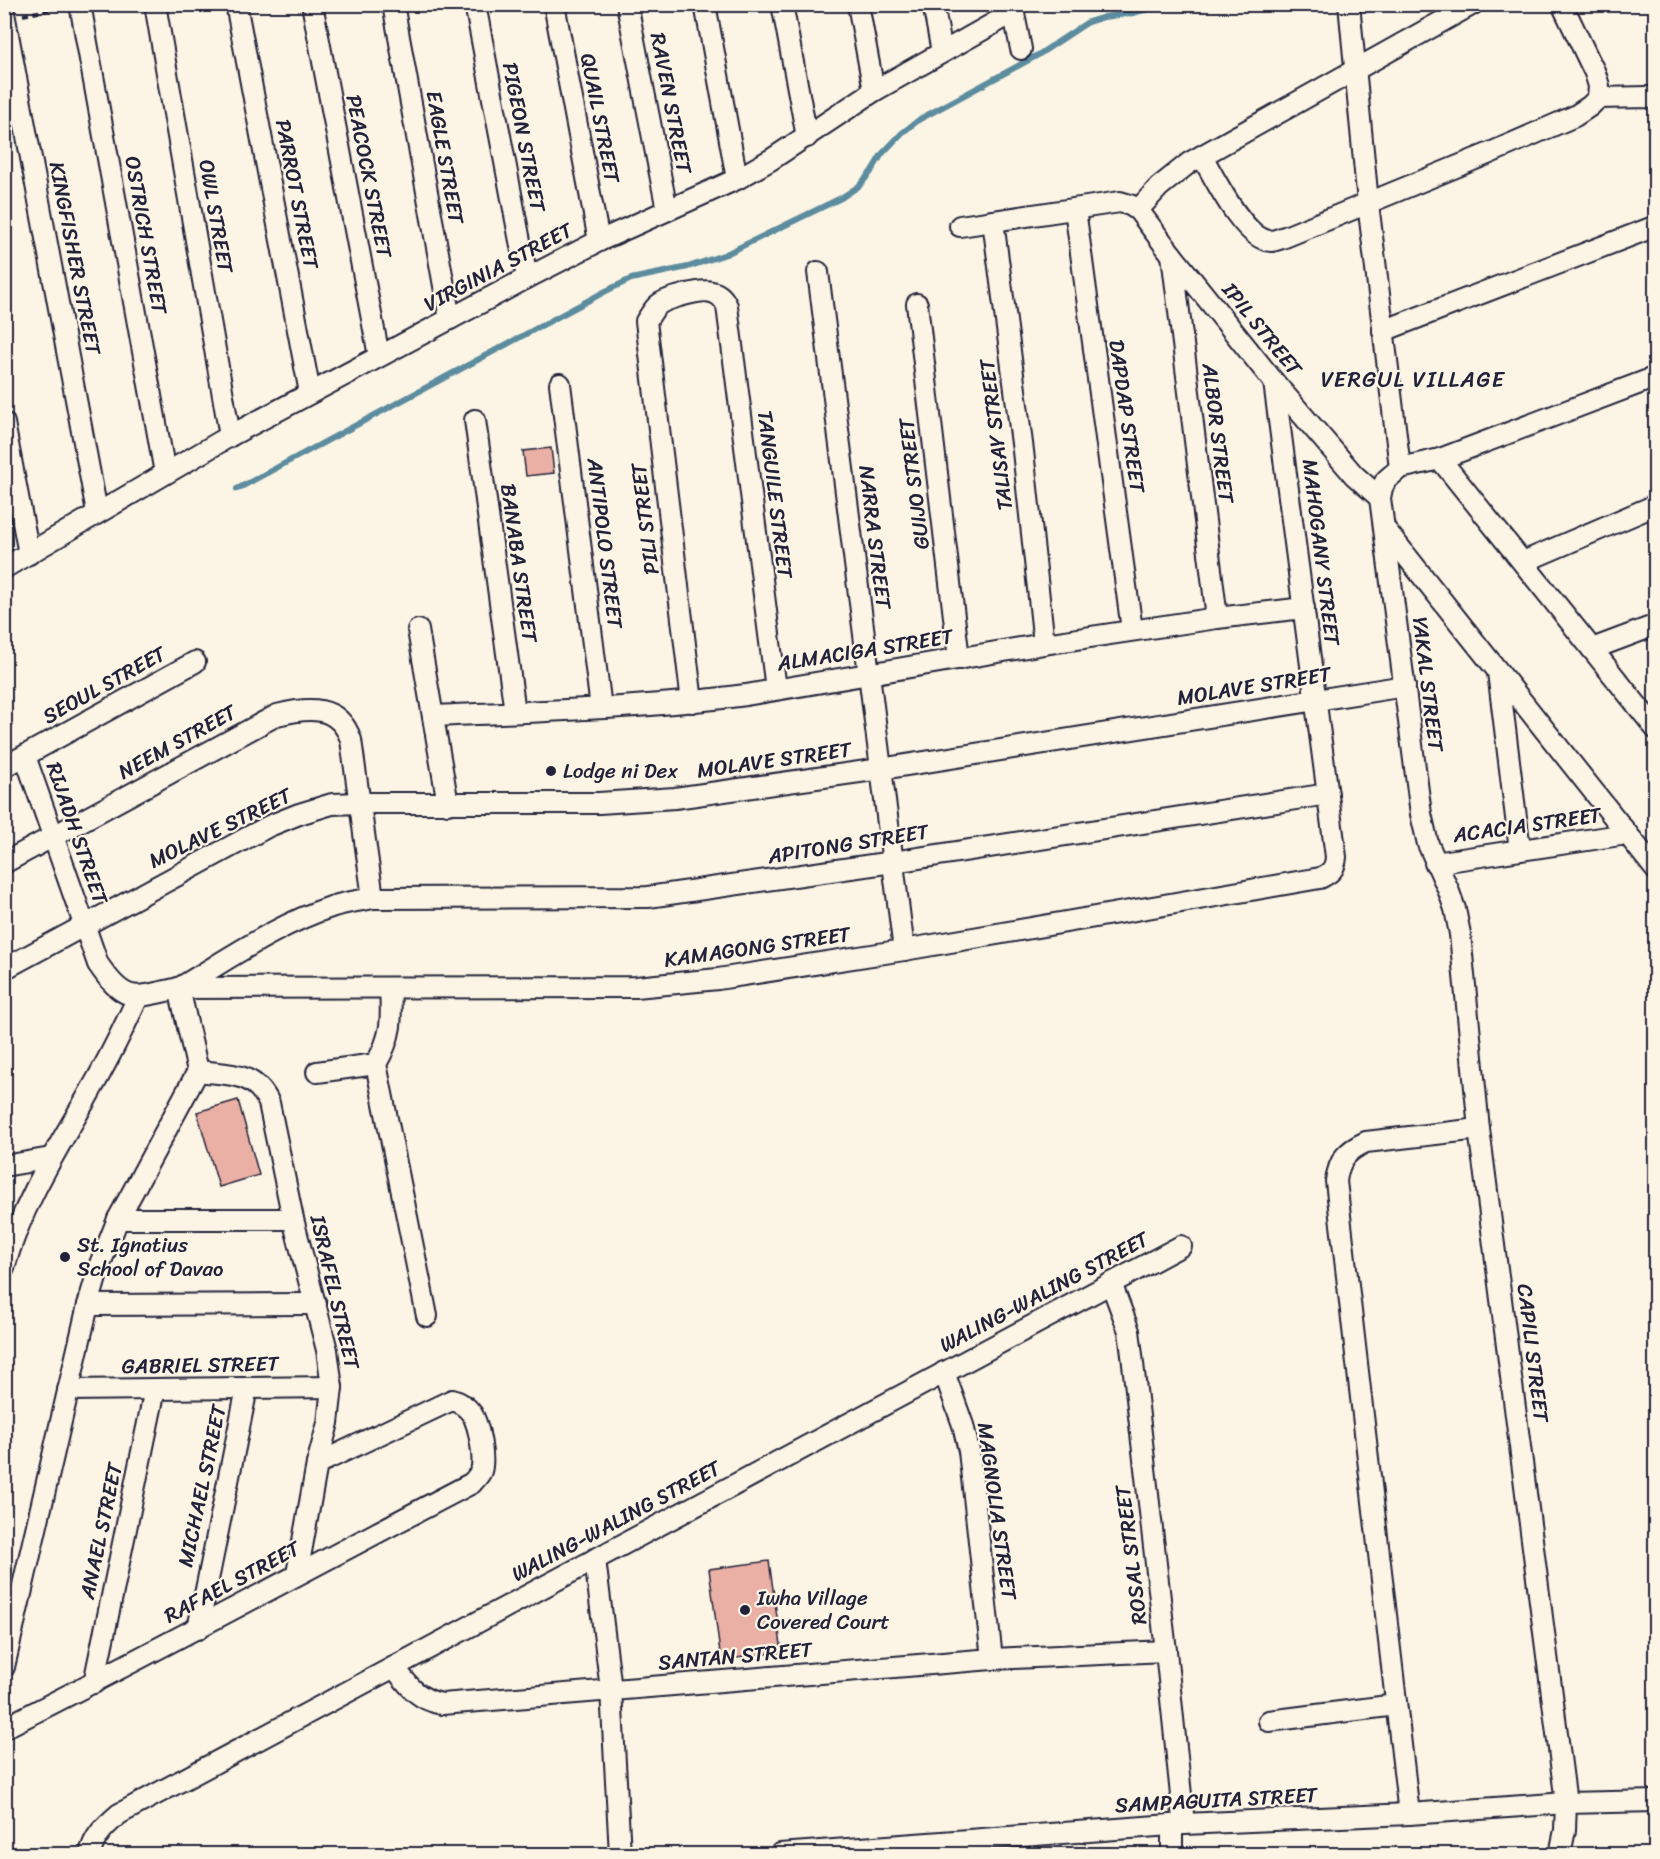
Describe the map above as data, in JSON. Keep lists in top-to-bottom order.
{
  "streets": {
    "street": [
      "RAVEN STREET",
      "QUAIL STREET",
      "PIGEON STREET",
      "EAGLE STREET",
      "PEACOCK STREET",
      "PARROT STREET",
      "OWL STREET",
      "OSTRICH STREET",
      "KINGFISHER STREET",
      "VIRGINIA STREET",
      "IPIL STREET",
      "DAPDAP STREET",
      "ALBOR STREET",
      "TALISAY STREET",
      "GUIJO STREET",
      "TANGUILE STREET",
      "PILI STREET",
      "NARRA STREET",
      "ANTIPOLO STREET",
      "MAHOGANY STREET",
      "BANABA STREET",
      "ALMACIGA STREET",
      "YAKAL STREET",
      "SEOUL STREET",
      "MOLAVE STREET",
      "NEEM STREET",
      "ACACIA STREET",
      "RIJADH STREET",
      "APITONG STREET",
      "KAMAGONG STREET",
      "ISRAFEL STREET",
      "WALING-WALING STREET",
      "CAPILI STREET",
      "GABRIEL STREET",
      "MICHAEL STREET",
      "MAGNOLIA STREET",
      "ANAEL STREET",
      "ROSAL STREET",
      "RAFAEL STREET",
      "SANTAN STREET",
      "SAMPAGUITA STREET"
    ]
  },
  "crossings": [
    ["RAVEN STREET", "VIRGINIA STREET"],
    ["QUAIL STREET", "VIRGINIA STREET"],
    ["PIGEON STREET", "VIRGINIA STREET"],
    ["EAGLE STREET", "VIRGINIA STREET"],
    ["PEACOCK STREET", "VIRGINIA STREET"],
    ["PARROT STREET", "VIRGINIA STREET"],
    ["OWL STREET", "VIRGINIA STREET"],
    ["OSTRICH STREET", "VIRGINIA STREET"],
    ["KINGFISHER STREET", "VIRGINIA STREET"],
    ["IPIL STREET", "ALBOR STREET"],
    ["IPIL STREET", "MAHOGANY STREET"],
    ["IPIL STREET", "YAKAL STREET"],
    ["DAPDAP STREET", "ALMACIGA STREET"],
    ["ALBOR STREET", "ALMACIGA STREET"],
    ["TALISAY STREET", "ALMACIGA STREET"],
    ["GUIJO STREET", "ALMACIGA STREET"],
    ["TANGUILE STREET", "PILI STREET"],
    ["TANGUILE STREET", "ALMACIGA STREET"],
    ["PILI STREET", "ALMACIGA STREET"],
    ["NARRA STREET", "ALMACIGA STREET"],
    ["NARRA STREET", "MOLAVE STREET"],
    ["NARRA STREET", "APITONG STREET"],
    ["NARRA STREET", "KAMAGONG STREET"],
    ["ANTIPOLO STREET", "ALMACIGA STREET"],
    ["MAHOGANY STREET", "ALMACIGA STREET"],
    ["MAHOGANY STREET", "MOLAVE STREET"],
    ["MAHOGANY STREET", "APITONG STREET"],
    ["MAHOGANY STREET", "KAMAGONG STREET"],
    ["BANABA STREET", "ALMACIGA STREET"],
    ["YAKAL STREET", "MOLAVE STREET"],
    ["YAKAL STREET", "ACACIA STREET"],
    ["YAKAL STREET", "CAPILI STREET"],
    ["SEOUL STREET", "RIJADH STREET"],
    ["MOLAVE STREET", "NEEM STREET"],
    ["MOLAVE STREET", "RIJADH STREET"],
    ["NEEM STREET", "RIJADH STREET"],
    ["APITONG STREET", "KAMAGONG STREET"],
    ["ISRAFEL STREET", "GABRIEL STREET"],
    ["ISRAFEL STREET", "RAFAEL STREET"],
    ["WALING-WALING STREET", "MAGNOLIA STREET"],
    ["WALING-WALING STREET", "ROSAL STREET"],
    ["WALING-WALING STREET", "SANTAN STREET"],
    ["CAPILI STREET", "SAMPAGUITA STREET"],
    ["GABRIEL STREET", "MICHAEL STREET"],
    ["GABRIEL STREET", "ANAEL STREET"],
    ["MICHAEL STREET", "RAFAEL STREET"],
    ["MAGNOLIA STREET", "SANTAN STREET"],
    ["ANAEL STREET", "RAFAEL STREET"],
    ["ROSAL STREET", "SANTAN STREET"],
    ["ROSAL STREET", "SAMPAGUITA STREET"]
  ],
  "districts": ["VERGUL VILLAGE"],
  "places": ["Lodge ni Dex", "St. Ignatius School of Davao", "Iwha Village Covered Court"]
}
